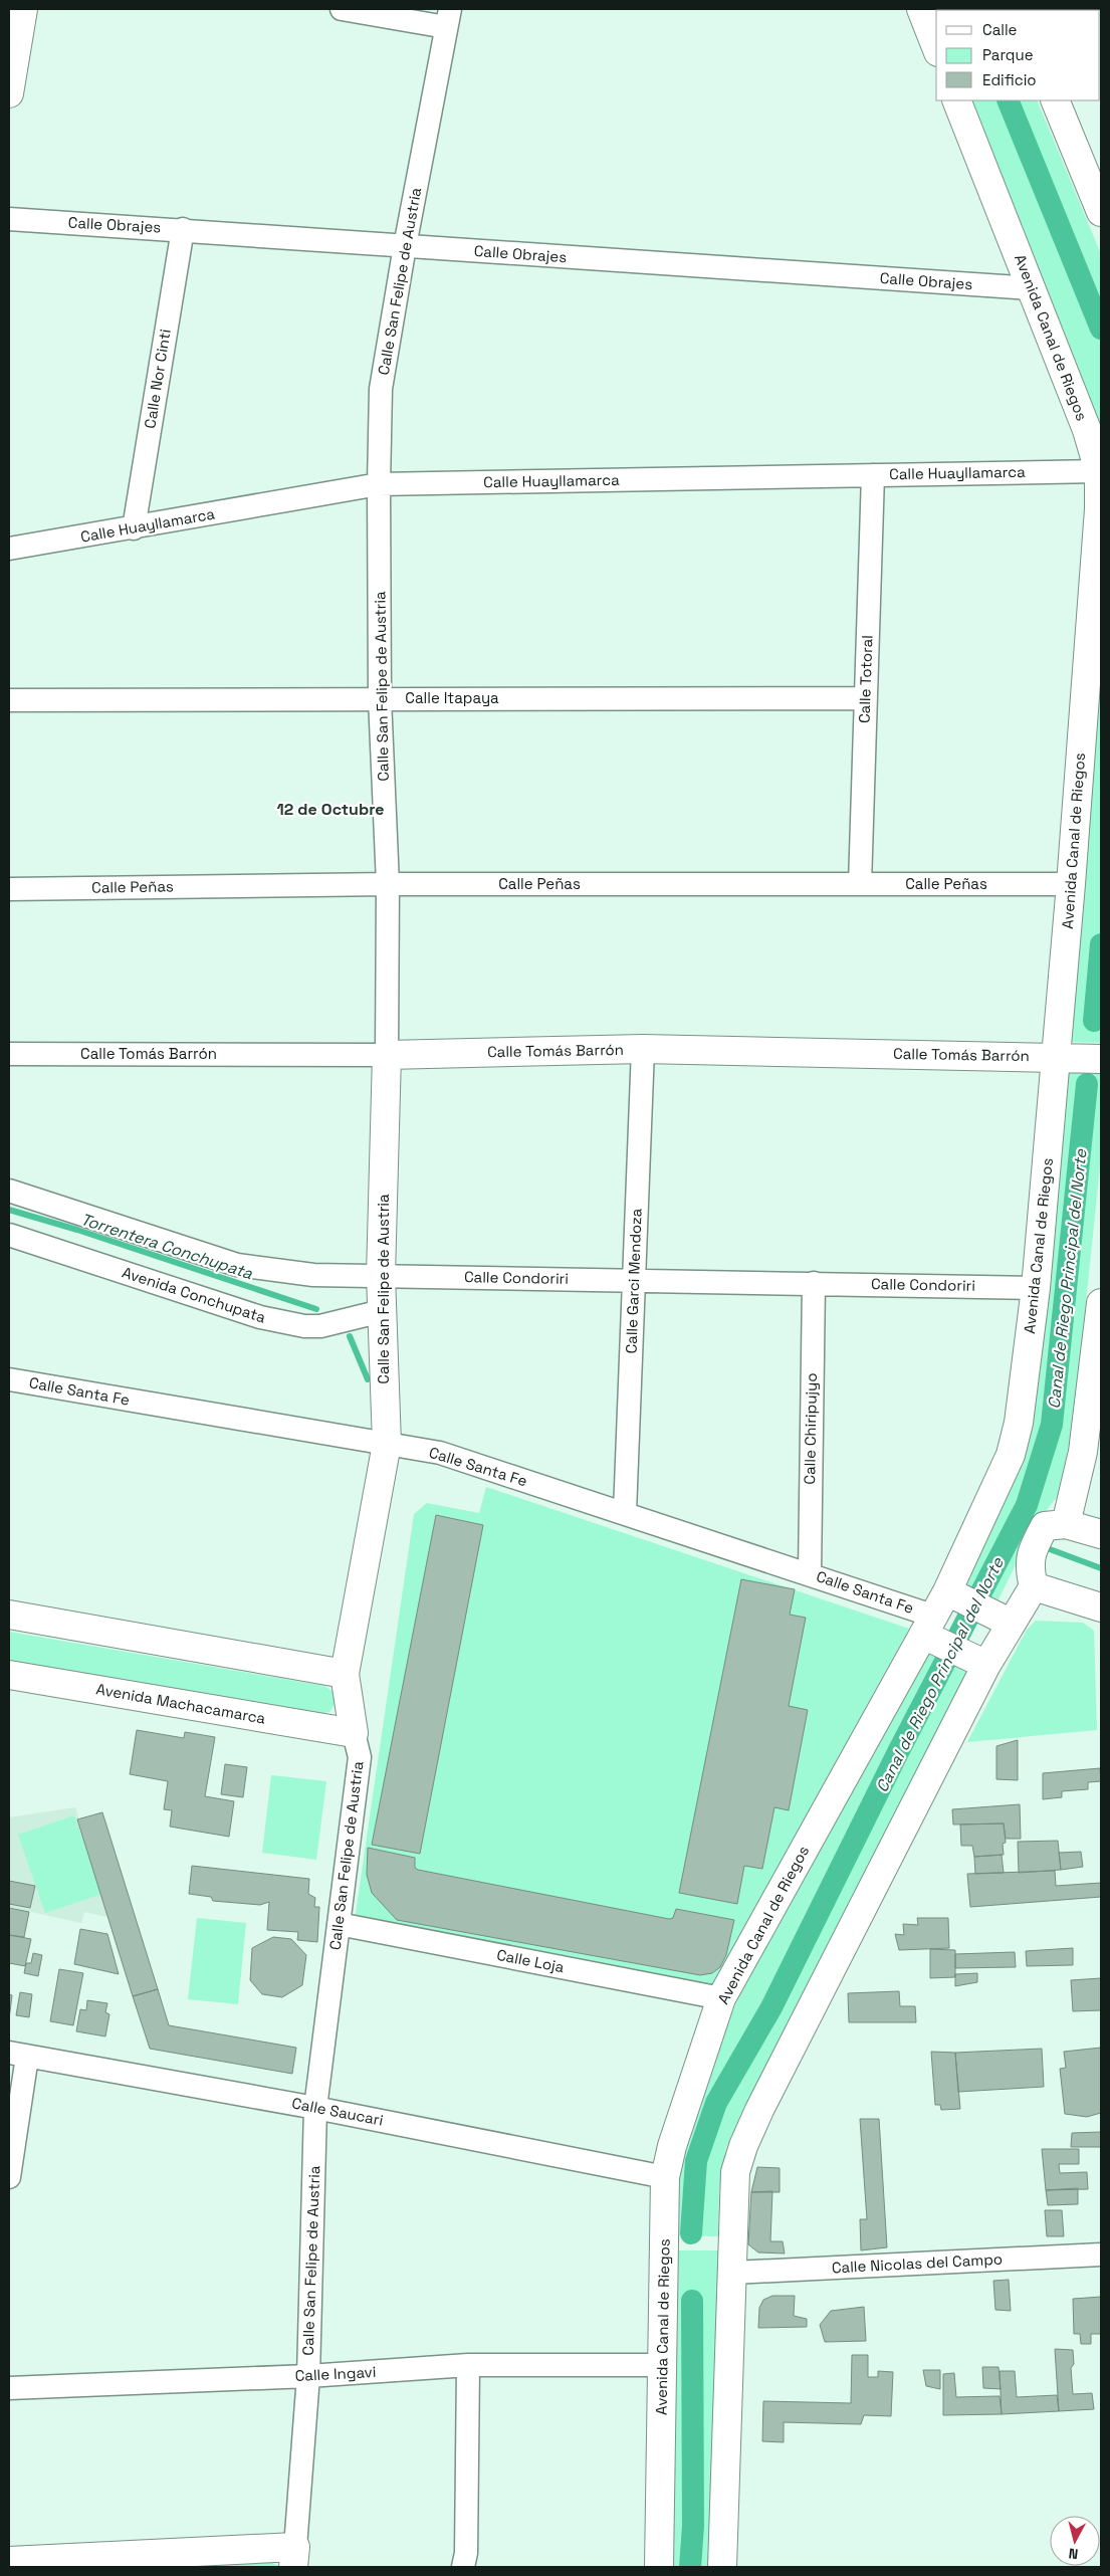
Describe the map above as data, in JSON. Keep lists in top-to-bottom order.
{
  "streets": {
    "street": [
      "Calle Obrajes",
      "Calle San Felipe de Austria",
      "Avenida Canal de Riegos",
      "Calle Nor Cinti",
      "Calle Huayllamarca",
      "Calle Totoral",
      "Calle Itapaya",
      "Calle Peñas",
      "Calle Tomás Barrón",
      "Calle Condoriri",
      "Calle Garci Mendoza",
      "Avenida Conchupata",
      "Calle Santa Fe",
      "Calle Chiripujyo",
      "Avenida Machacamarca",
      "Calle Loja",
      "Calle Saucari",
      "Calle Nicolas del Campo",
      "Calle Ingavi"
    ]
  },
  "crossings": [
    ["Calle Obrajes", "Calle San Felipe de Austria"],
    ["Calle Obrajes", "Avenida Canal de Riegos"],
    ["Calle Obrajes", "Calle Nor Cinti"],
    ["Calle San Felipe de Austria", "Calle Huayllamarca"],
    ["Calle San Felipe de Austria", "Calle Itapaya"],
    ["Calle San Felipe de Austria", "Calle Peñas"],
    ["Calle San Felipe de Austria", "Calle Tomás Barrón"],
    ["Calle San Felipe de Austria", "Calle Condoriri"],
    ["Calle San Felipe de Austria", "Avenida Conchupata"],
    ["Calle San Felipe de Austria", "Calle Santa Fe"],
    ["Calle San Felipe de Austria", "Avenida Machacamarca"],
    ["Calle San Felipe de Austria", "Calle Loja"],
    ["Calle San Felipe de Austria", "Calle Saucari"],
    ["Calle San Felipe de Austria", "Calle Ingavi"],
    ["Avenida Canal de Riegos", "Calle Huayllamarca"],
    ["Avenida Canal de Riegos", "Calle Peñas"],
    ["Avenida Canal de Riegos", "Calle Tomás Barrón"],
    ["Avenida Canal de Riegos", "Calle Condoriri"],
    ["Avenida Canal de Riegos", "Calle Santa Fe"],
    ["Avenida Canal de Riegos", "Calle Loja"],
    ["Avenida Canal de Riegos", "Calle Saucari"],
    ["Avenida Canal de Riegos", "Calle Nicolas del Campo"],
    ["Avenida Canal de Riegos", "Calle Ingavi"],
    ["Calle Nor Cinti", "Calle Huayllamarca"],
    ["Calle Huayllamarca", "Calle Totoral"],
    ["Calle Totoral", "Calle Itapaya"],
    ["Calle Totoral", "Calle Peñas"],
    ["Calle Tomás Barrón", "Calle Garci Mendoza"],
    ["Calle Condoriri", "Calle Garci Mendoza"],
    ["Calle Condoriri", "Calle Chiripujyo"],
    ["Calle Garci Mendoza", "Calle Santa Fe"],
    ["Calle Santa Fe", "Calle Chiripujyo"]
  ],
  "districts": ["12 de Octubre"],
  "water": ["Torrentera Conchupata", "Canal de Riego Principal del Norte"],
  "legend": ["Calle", "Parque", "Edificio"],
  "north": "bottom"
}
